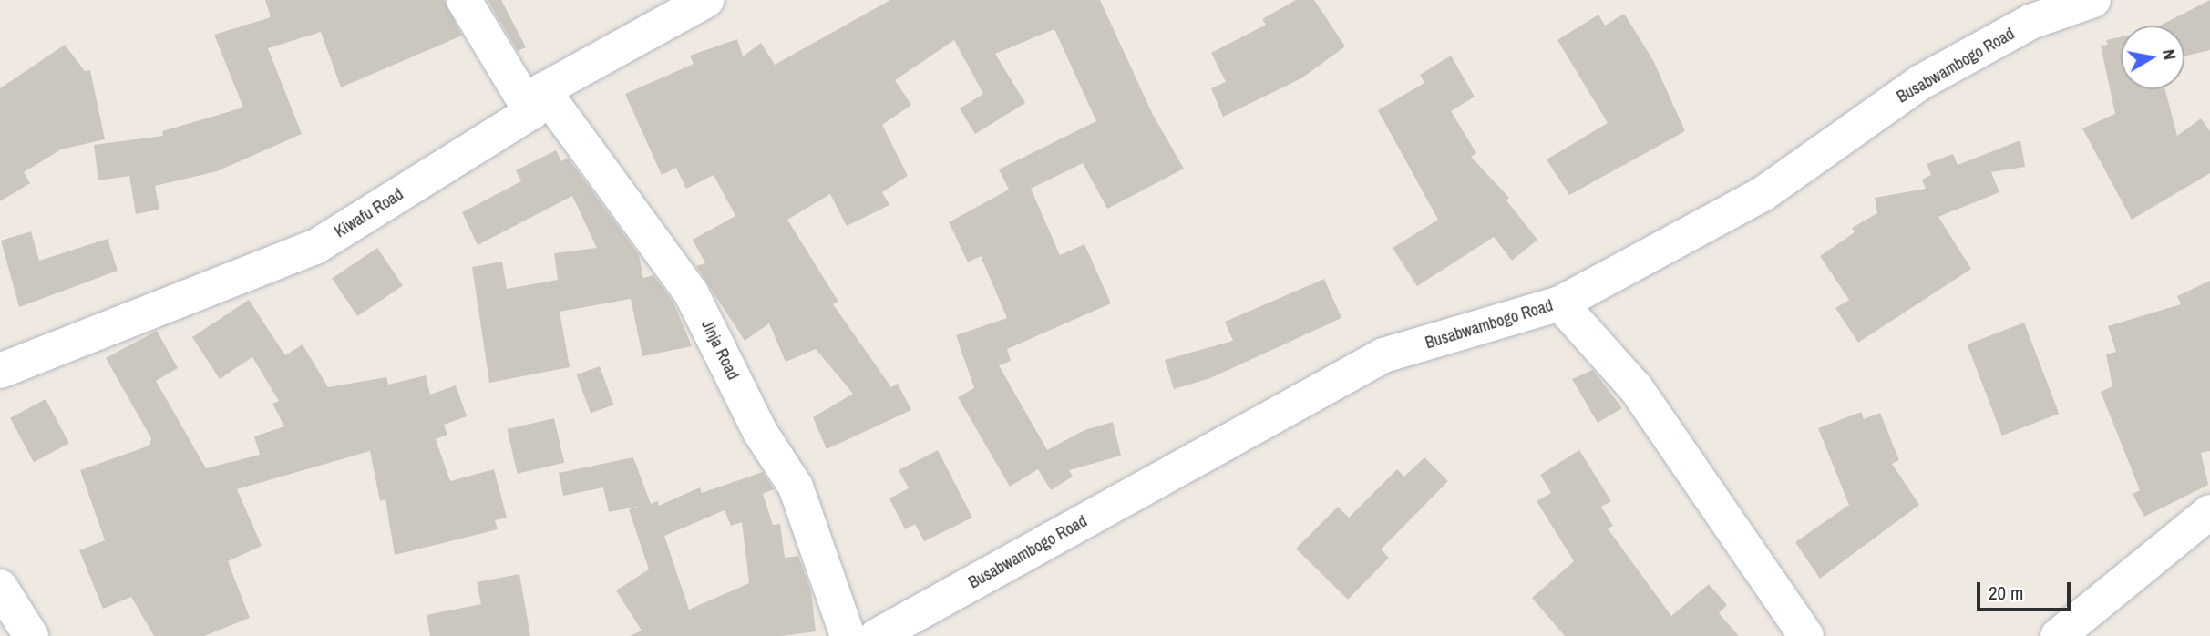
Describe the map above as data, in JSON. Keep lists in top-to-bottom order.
{
  "streets": {
    "street": ["Busabwambogo Road", "Kiwafu Road", "Jinja Road"]
  },
  "crossings": [
    ["Kiwafu Road", "Jinja Road"]
  ],
  "scale_bar": "20 m",
  "north": "right"
}
